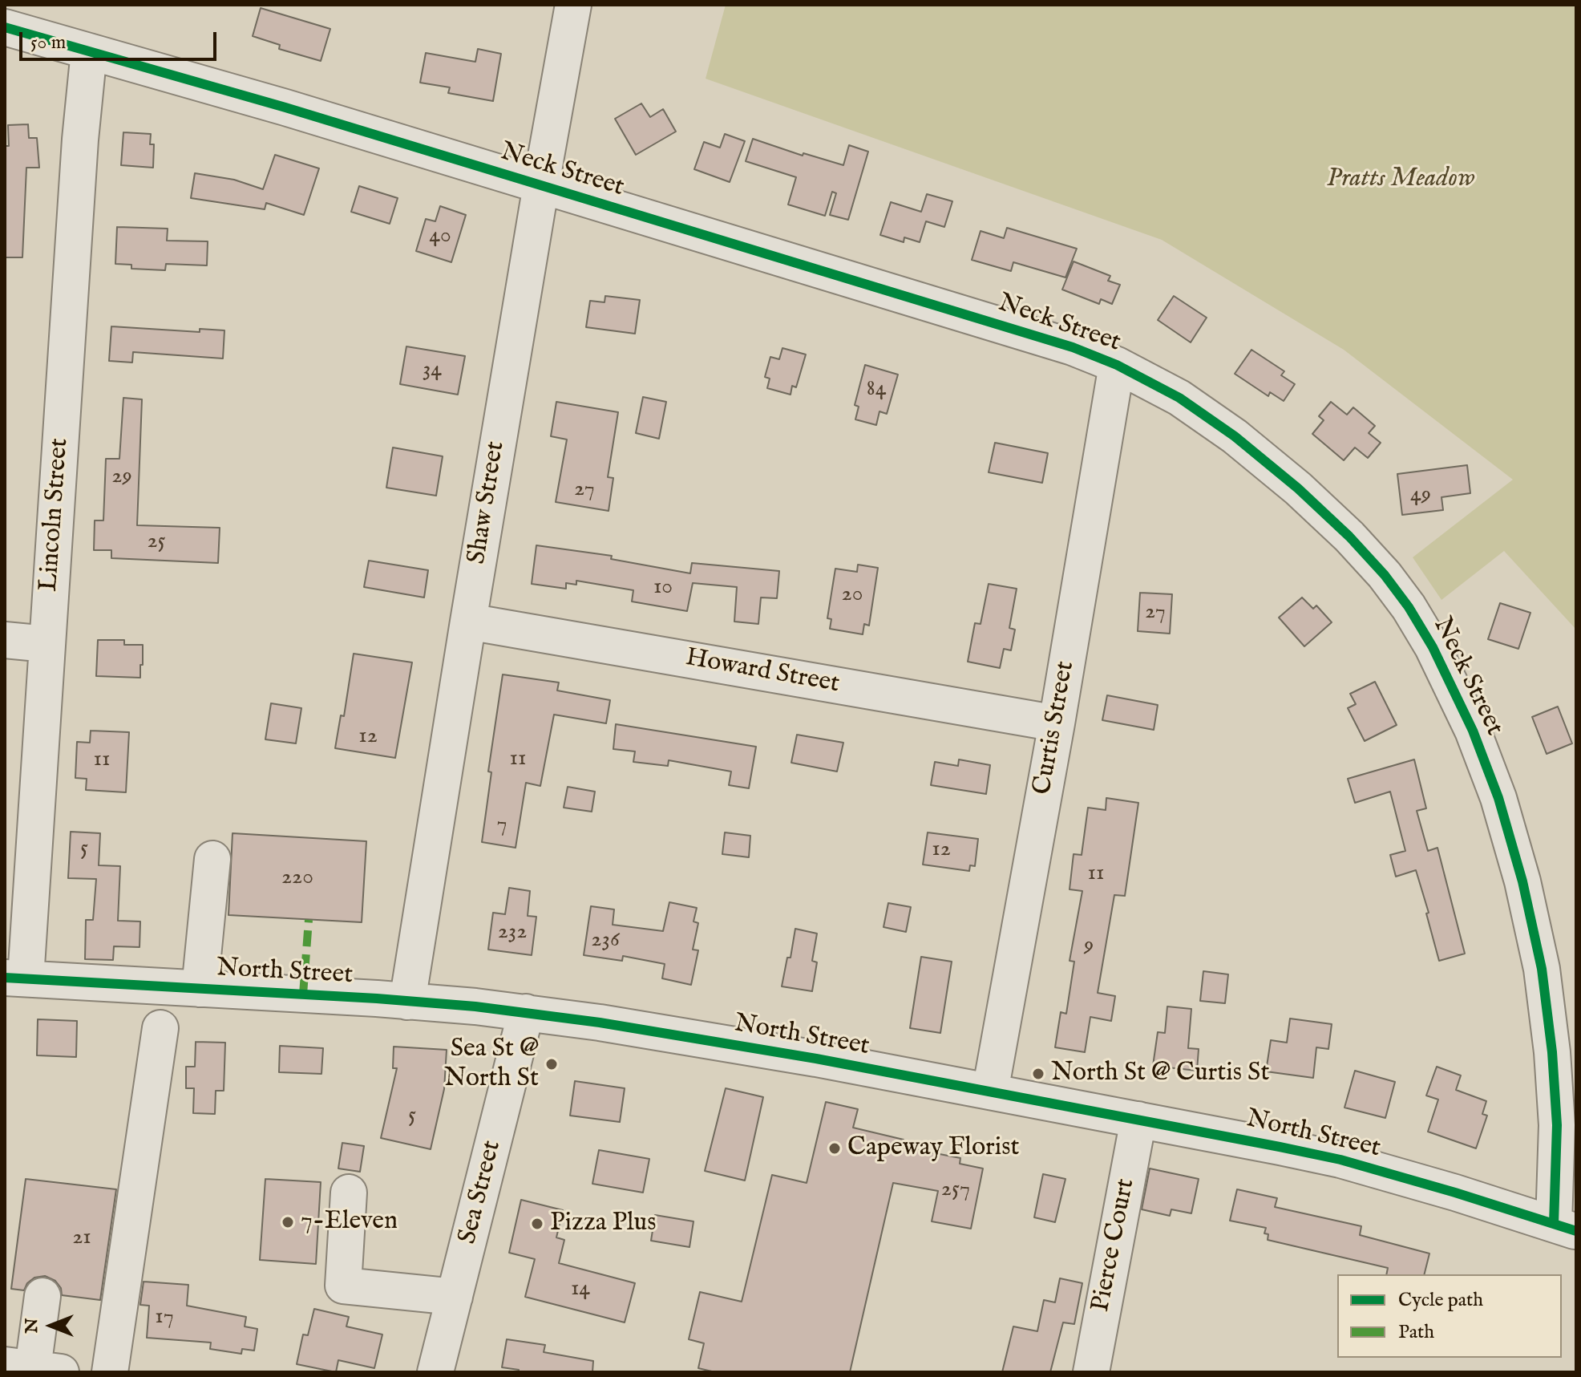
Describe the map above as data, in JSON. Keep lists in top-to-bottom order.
{
  "streets": {
    "street": [
      "Neck Street",
      "Shaw Street",
      "Lincoln Street",
      "Howard Street",
      "Curtis Street",
      "North Street",
      "Sea Street",
      "Pierce Court"
    ]
  },
  "crossings": [
    ["Neck Street", "Shaw Street"],
    ["Neck Street", "Lincoln Street"],
    ["Neck Street", "Curtis Street"],
    ["Neck Street", "North Street"],
    ["Shaw Street", "Howard Street"],
    ["Shaw Street", "North Street"],
    ["Lincoln Street", "North Street"],
    ["Howard Street", "Curtis Street"],
    ["Curtis Street", "North Street"],
    ["North Street", "Sea Street"],
    ["North Street", "Pierce Court"]
  ],
  "parks": ["Pratts Meadow"],
  "places": [
    "Sea St @ North St",
    "North St @ Curtis St",
    "Capeway Florist",
    "7-Eleven",
    "Pizza Plus"
  ],
  "house_numbers": [
    "40",
    "34",
    "84",
    "29",
    "27",
    "49",
    "25",
    "10",
    "20",
    "27",
    "12",
    "11",
    "11",
    "7",
    "5",
    "12",
    "11",
    "220",
    "232",
    "236",
    "9",
    "5",
    "257",
    "21",
    "14",
    "17"
  ],
  "legend": ["Cycle path", "Path"],
  "scale_bar": "50 m",
  "north": "left"
}
